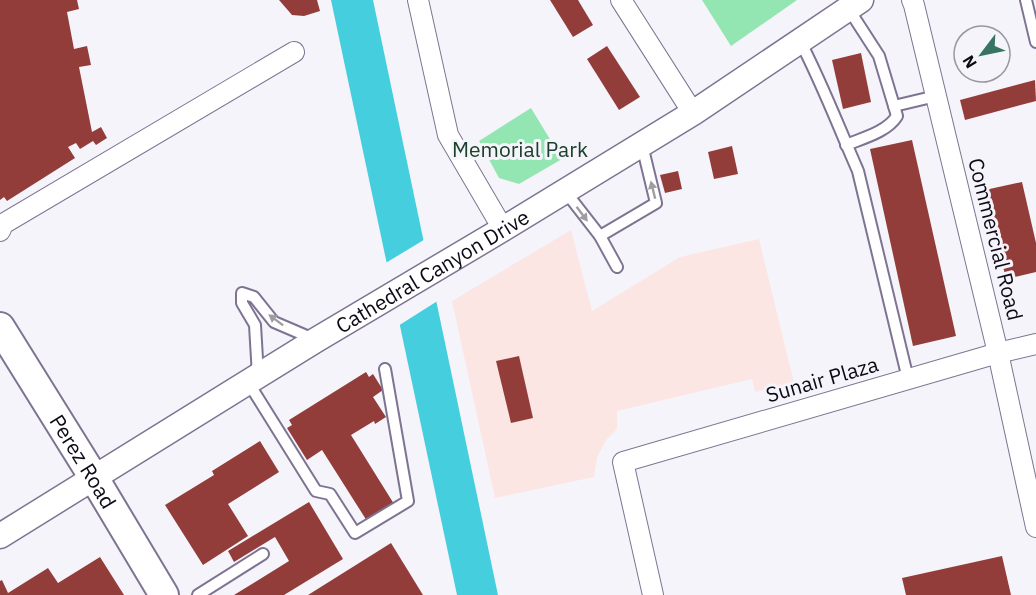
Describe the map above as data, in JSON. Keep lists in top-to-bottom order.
{
  "streets": {
    "main road": ["Perez Road"],
    "street": ["Commercial Road", "Cathedral Canyon Drive", "Sunair Plaza"]
  },
  "crossings": [
    ["Commercial Road", "Sunair Plaza"],
    ["Cathedral Canyon Drive", "Perez Road"]
  ],
  "parks": ["Memorial Park"],
  "north": "bottom left"
}
